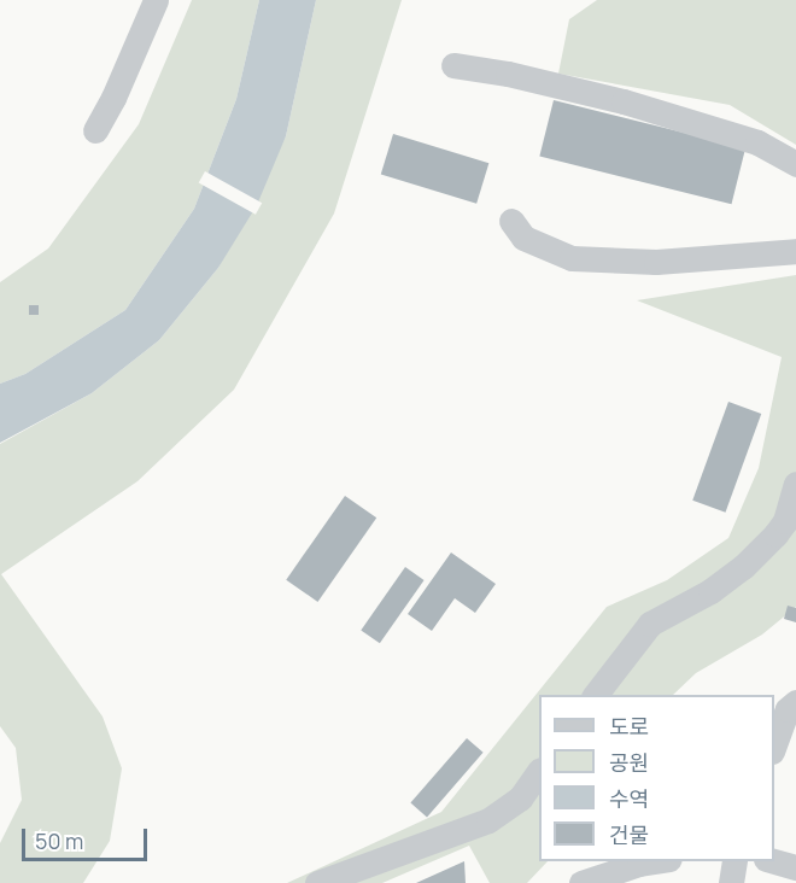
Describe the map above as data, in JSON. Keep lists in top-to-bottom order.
{
  "legend": [
    "도로",
    "공원",
    "수역",
    "건물"
  ],
  "scale_bar": "50 m"
}
